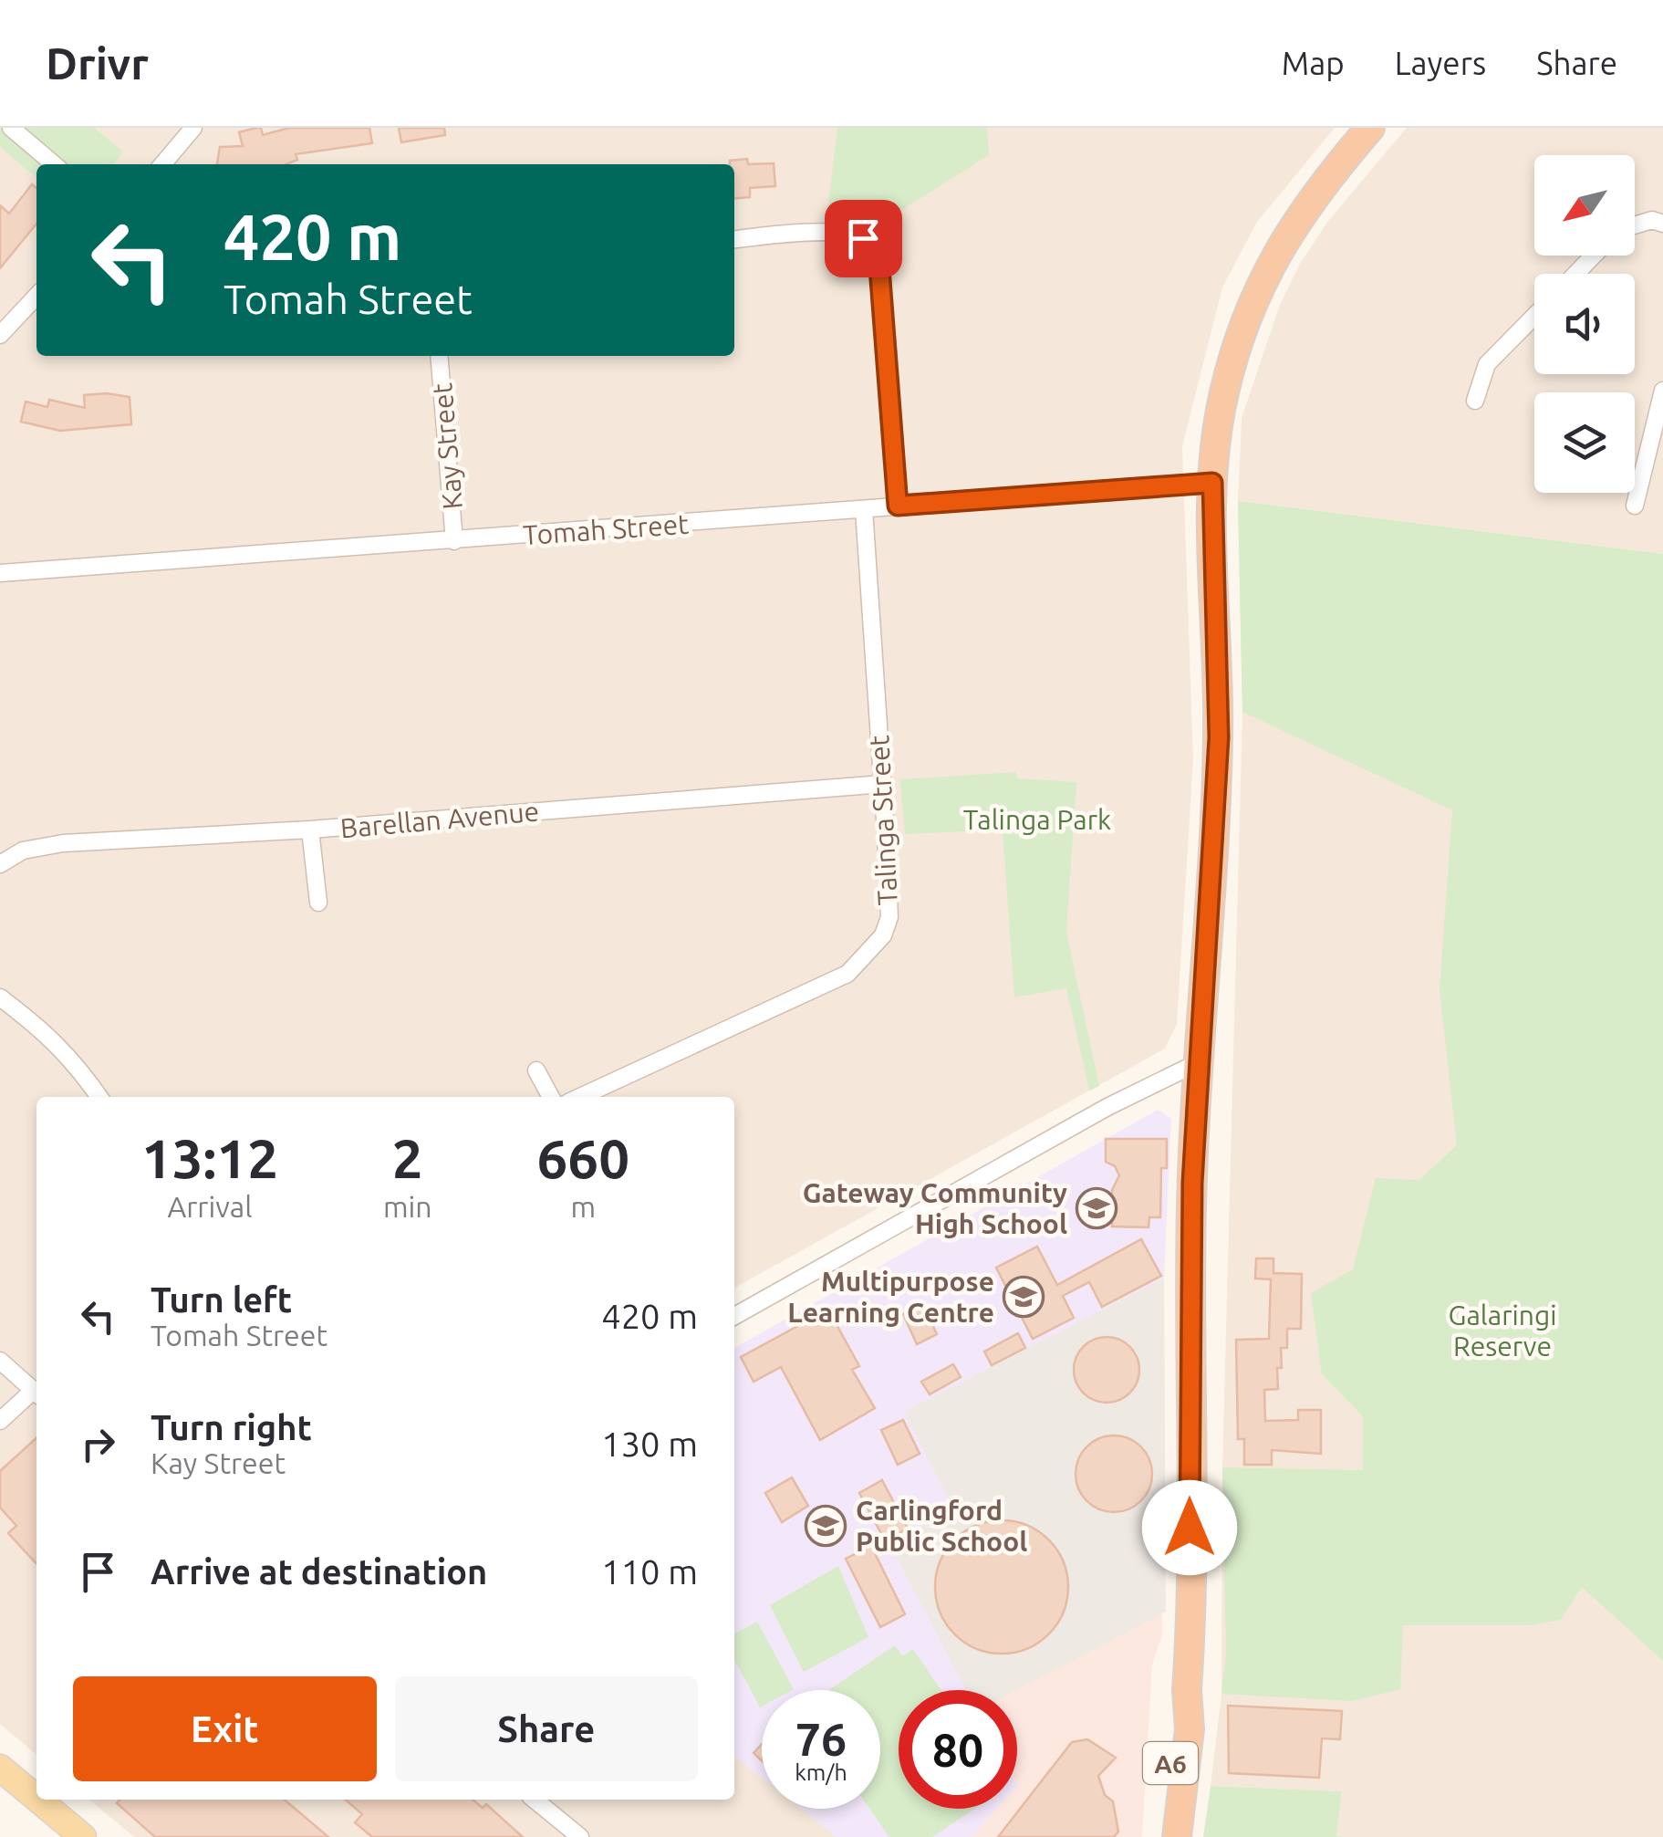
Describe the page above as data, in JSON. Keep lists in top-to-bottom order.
{
  "streets": {
    "highway": ["A6"],
    "street": [
      "Kay Street",
      "Tomah Street",
      "Barellan Avenue",
      "Talinga Street"
    ]
  },
  "crossings": [
    ["Kay Street", "Tomah Street"],
    ["Tomah Street", "Talinga Street"],
    ["Tomah Street", "A6"],
    ["Barellan Avenue", "Talinga Street"]
  ],
  "parks": ["Talinga Park", "Galaringi Reserve"],
  "places": {
    "school or university": ["Gateway Community High School", "Multipurpose Learning Centre", "Carlingford Public School"]
  },
  "north": "bottom left",
  "page": {
    "header": "Drivr",
    "nav": ["Map", "Layers", "Share"],
    "turn": ["420 m", "Tomah Street"],
    "eta": [
      "13:12",
      "Arrival",
      "2",
      "min",
      "660",
      "m"
    ],
    "list": [
      {
        "name": "Turn left",
        "note": "Tomah Street",
        "value": "420 m"
      },
      {
        "name": "Turn right",
        "note": "Kay Street",
        "value": "130 m"
      },
      {
        "name": "Arrive at destination",
        "value": "110 m"
      }
    ],
    "buttons": ["Exit", "Share"],
    "speed": "76 km/h",
    "limit": "80"
  }
}
